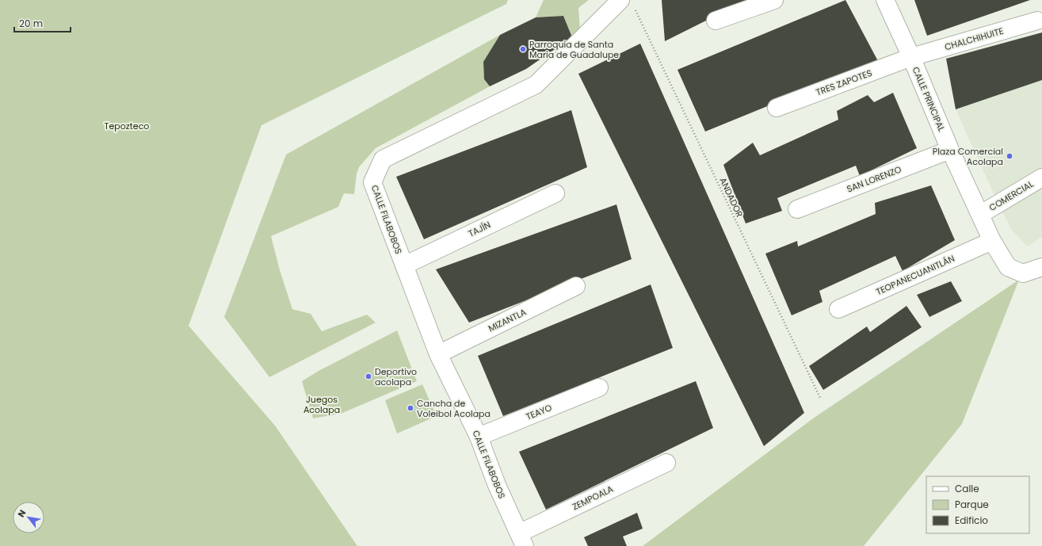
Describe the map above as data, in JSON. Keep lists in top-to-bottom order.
{
  "streets": {
    "street": [
      "CHALCHIHUITE",
      "TRES ZAPOTES",
      "CALLE PRINCIPAL",
      "SAN LORENZO",
      "COMERCIAL",
      "CALLE FILABOBOS",
      "TAJÍN",
      "TEOPANECUANITLÁN",
      "MIZANTLA",
      "TEAYO",
      "ZEMPOALA"
    ],
    "path": ["ANDADOR"]
  },
  "crossings": [
    ["CHALCHIHUITE", "TRES ZAPOTES"],
    ["CHALCHIHUITE", "CALLE PRINCIPAL"],
    ["TRES ZAPOTES", "CALLE PRINCIPAL"],
    ["CALLE PRINCIPAL", "SAN LORENZO"],
    ["CALLE PRINCIPAL", "COMERCIAL"],
    ["CALLE PRINCIPAL", "TEOPANECUANITLÁN"],
    ["ANDADOR", "CALLE FILABOBOS"],
    ["CALLE FILABOBOS", "TAJÍN"],
    ["CALLE FILABOBOS", "MIZANTLA"],
    ["CALLE FILABOBOS", "TEAYO"],
    ["CALLE FILABOBOS", "ZEMPOALA"]
  ],
  "parks": ["Tepozteco", "Juegos Acolapa"],
  "places": [
    "Parroquia de Santa Maria de Guadalupe",
    "Plaza Comercial Acolapa",
    "Deportivo acolapa",
    "Cancha de Voleibol Acolapa"
  ],
  "legend": ["Calle", "Parque", "Edificio"],
  "scale_bar": "20 m",
  "north": "top left"
}
